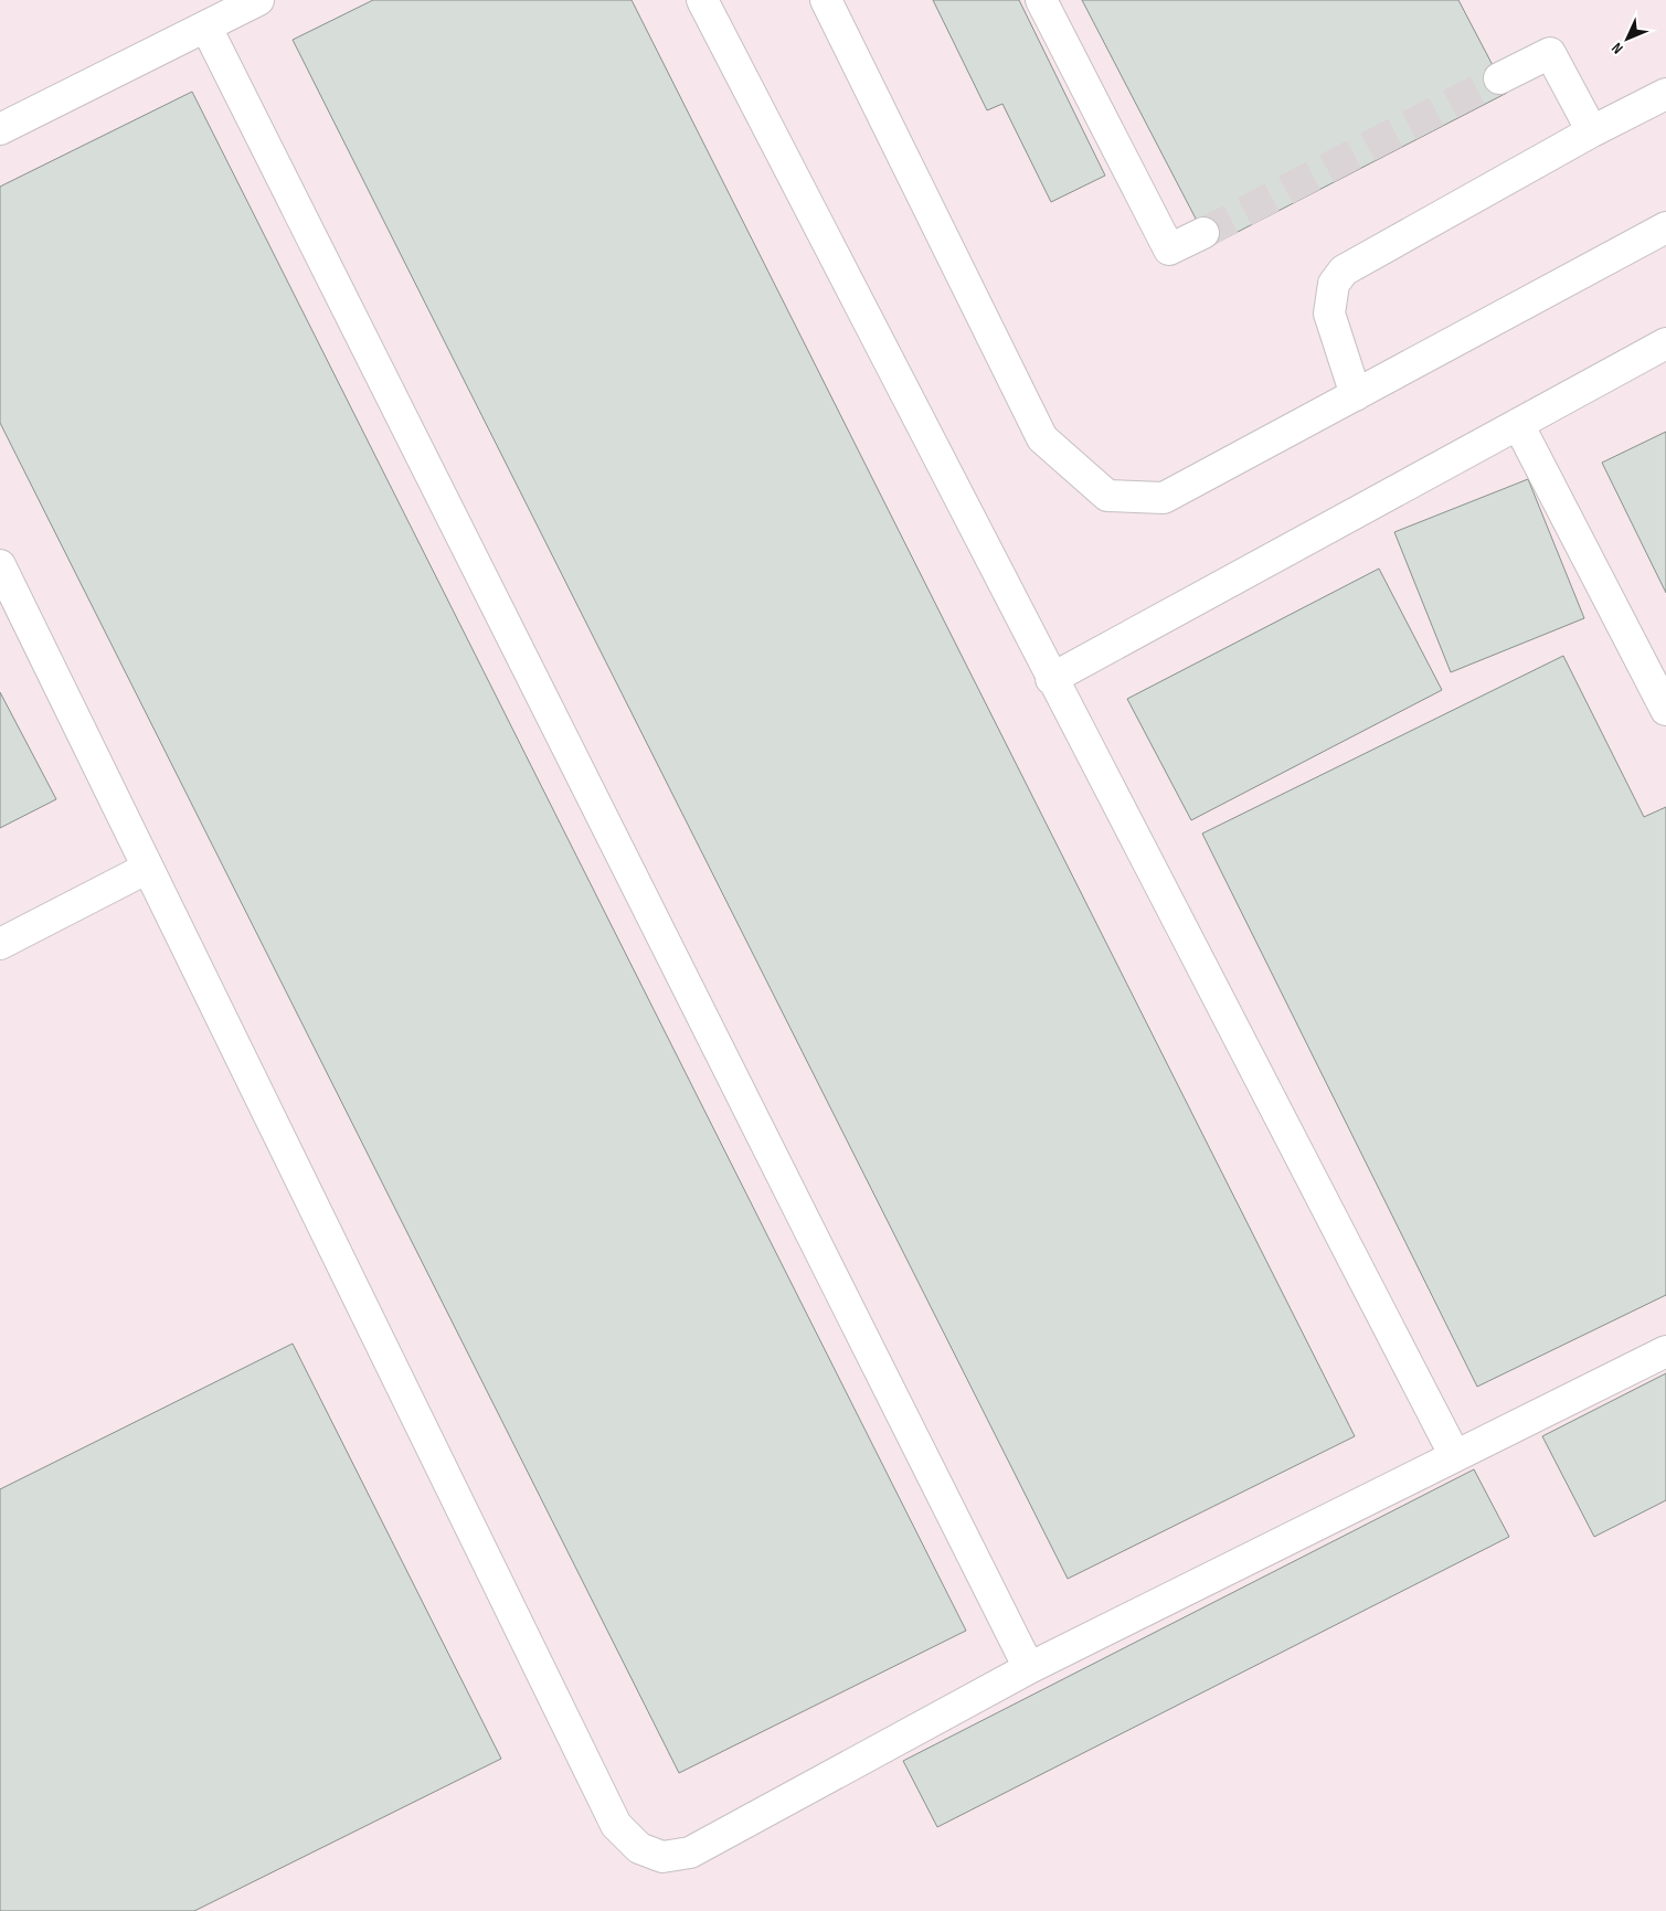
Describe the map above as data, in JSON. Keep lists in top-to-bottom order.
{
  "north": "bottom left"
}
